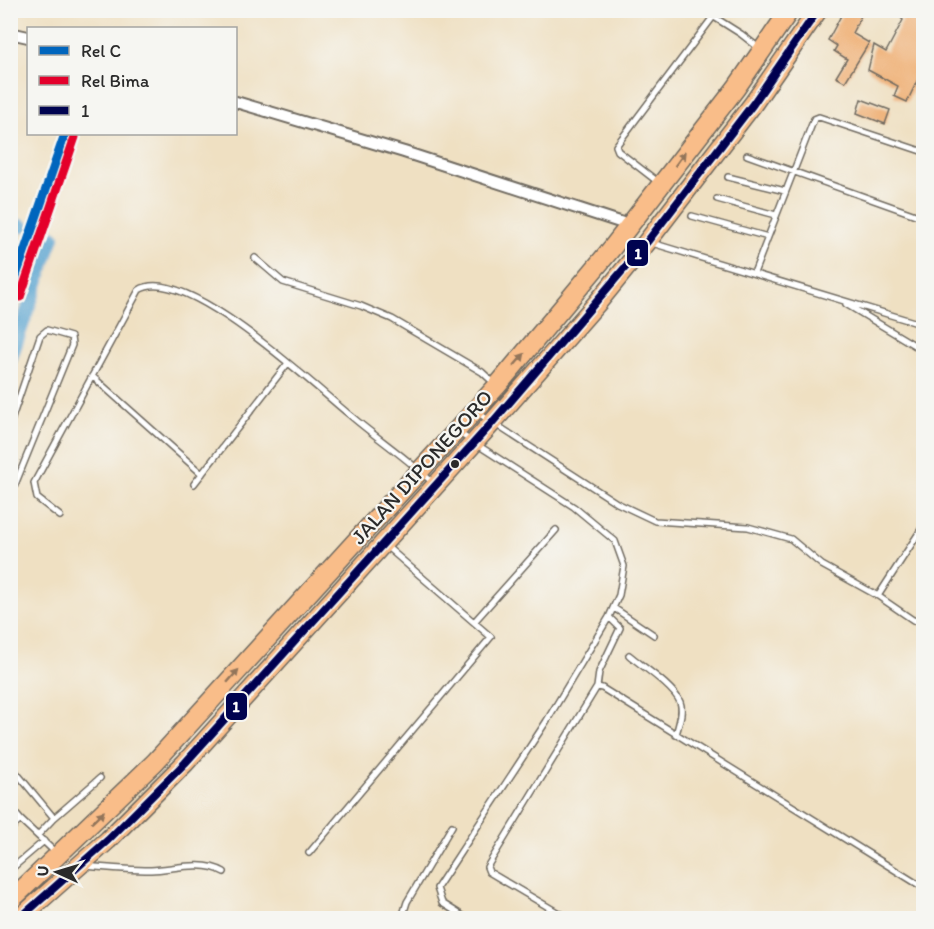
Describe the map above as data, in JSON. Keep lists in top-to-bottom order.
{
  "streets": {
    "highway": ["JALAN DIPONEGORO"]
  },
  "lines": ["transit line 1", "rail line C", "rail line Bima"],
  "legend": ["Rel C", "Rel Bima", "1"],
  "north": "left"
}
